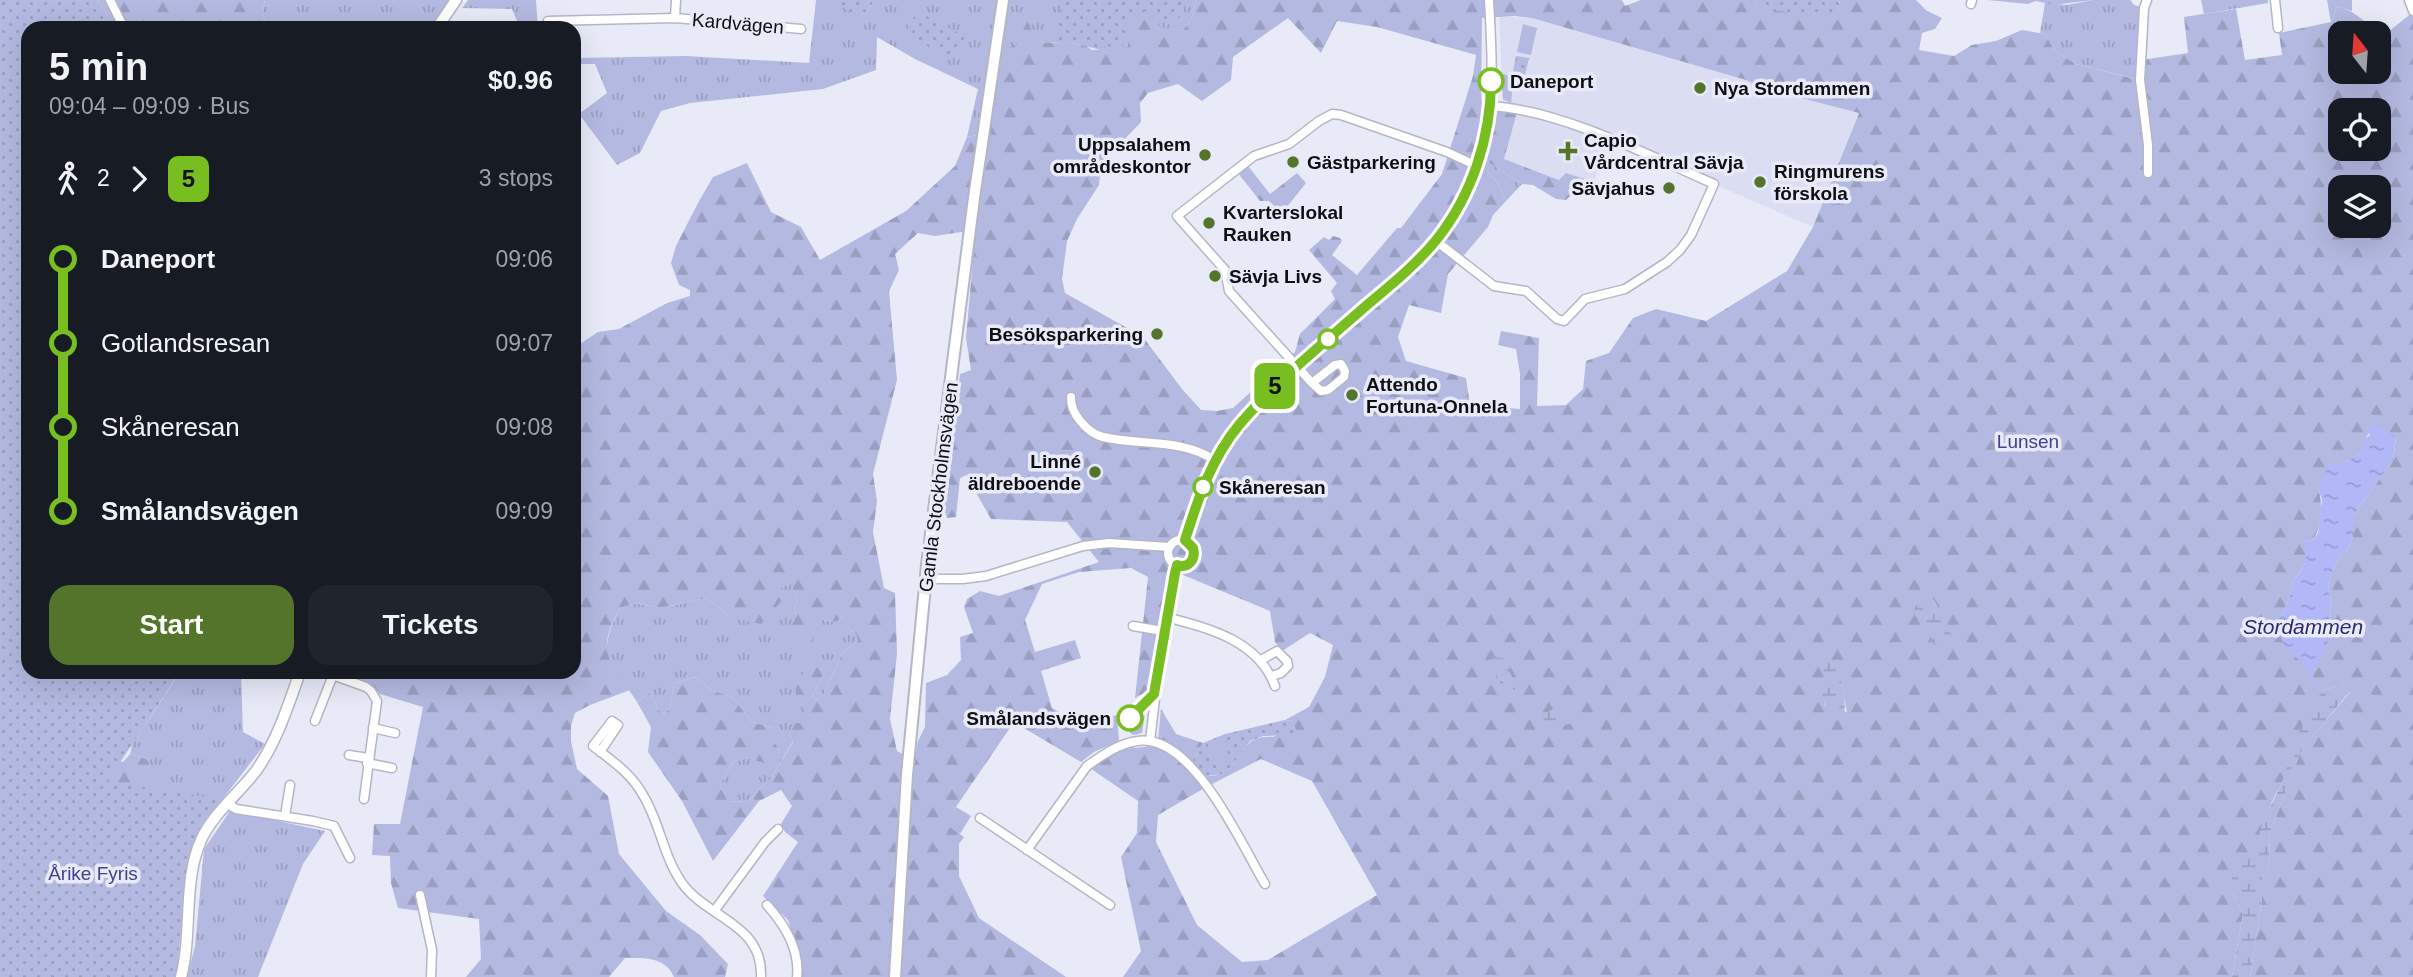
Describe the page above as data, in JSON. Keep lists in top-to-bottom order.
{
  "streets": {
    "main road": ["Gamla Stockholmsvägen"],
    "street": ["Kardvägen"]
  },
  "water": ["Stordammen"],
  "parks": ["Lunsen", "Årike Fyris"],
  "places": {
    "other": [
      "Daneport",
      "Nya Stordammen",
      "Uppsalahem områdeskontor",
      "Gästparkering",
      "Ringmurens förskola",
      "Sävjahus",
      "Kvarterslokal Rauken",
      "Sävja Livs",
      "Besöksparkering",
      "Attendo Fortuna-Onnela",
      "Linné äldreboende",
      "Skåneresan",
      "Smålandsvägen"
    ],
    "health": ["Capio Vårdcentral Sävja"]
  },
  "lines": ["bus line 5"],
  "north": "top",
  "page": {
    "on_map": "5",
    "heading": ["5 min", "09:04 – 09:09 · Bus", "$0.96"],
    "legs": ["2", "5", "3 stops"],
    "list": [
      {
        "name": "Daneport",
        "value": "09:06"
      },
      {
        "name": "Gotlandsresan",
        "value": "09:07"
      },
      {
        "name": "Skåneresan",
        "value": "09:08"
      },
      {
        "name": "Smålandsvägen",
        "value": "09:09"
      }
    ],
    "buttons": ["Start", "Tickets"]
  }
}
